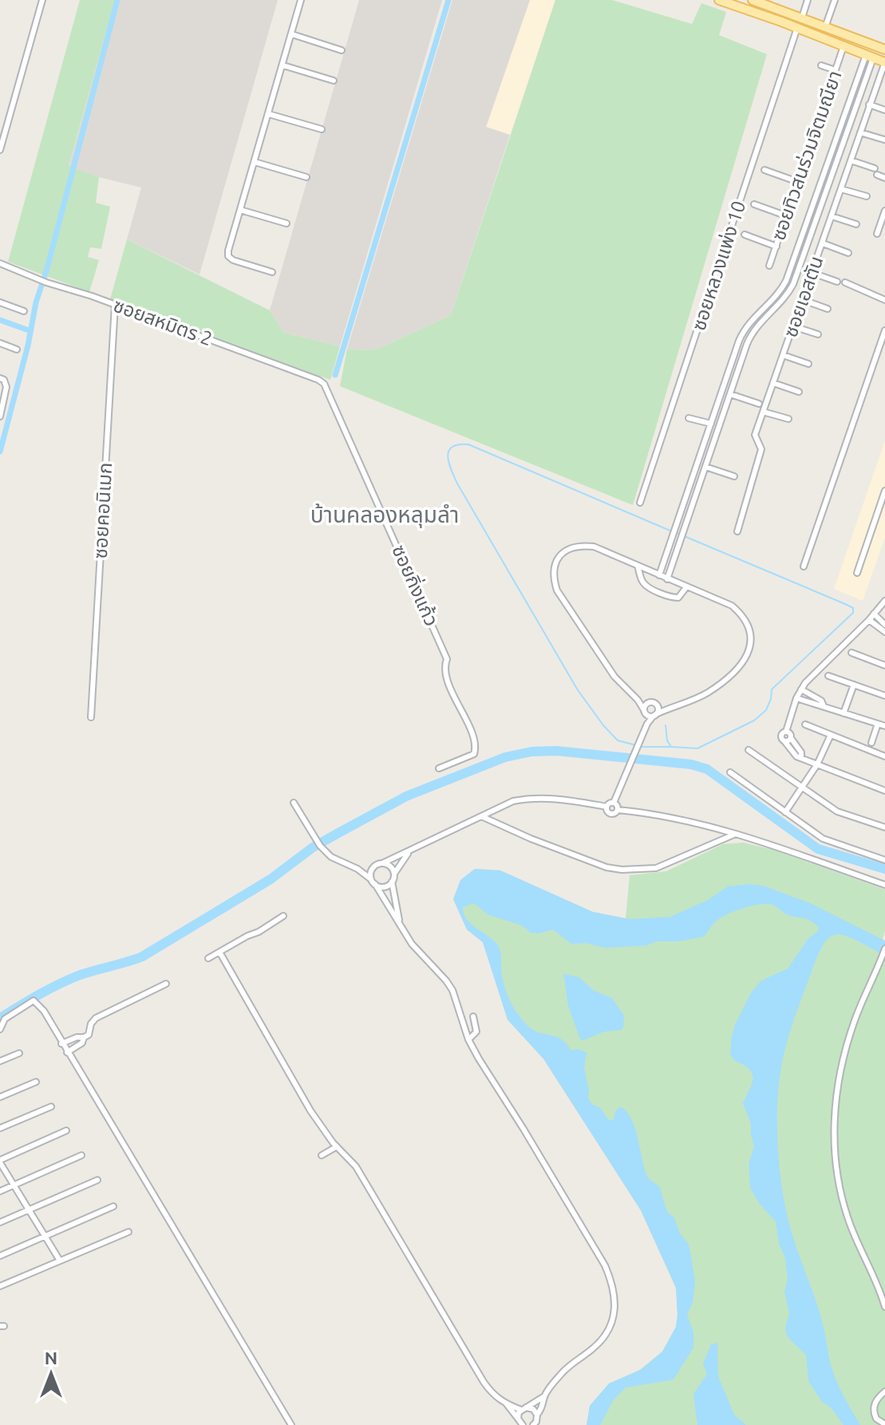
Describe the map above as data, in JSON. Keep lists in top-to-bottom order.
{
  "streets": {
    "street": [
      "ซอยทิวสนร่วมจิตมณียา",
      "ซอยหลวงแพ่ง 10",
      "ซอยเอสตัน",
      "ซอยสหมิตร 2",
      "ซอยคอนิเมก",
      "ซอยกิ่งแก้ว"
    ]
  },
  "crossings": [
    ["ซอยสหมิตร 2", "ซอยคอนิเมก"],
    ["ซอยสหมิตร 2", "ซอยกิ่งแก้ว"]
  ],
  "districts": ["บ้านคลองหลุมลำ"],
  "north": "top"
}
